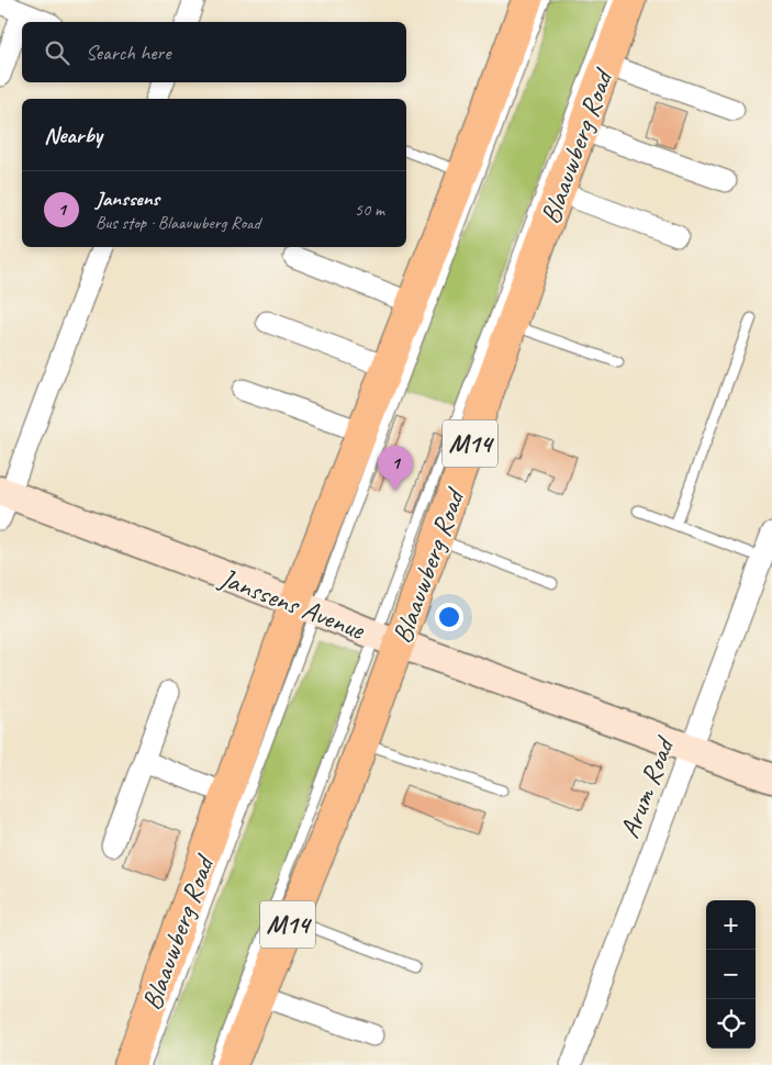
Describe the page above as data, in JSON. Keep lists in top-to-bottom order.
{
  "streets": {
    "main road": ["Blaauwberg Road", "M14"],
    "street": ["Janssens Avenue", "Arum Road"]
  },
  "crossings": [
    ["Blaauwberg Road", "Janssens Avenue"],
    ["Janssens Avenue", "Arum Road"]
  ],
  "page": {
    "search": "Search here",
    "heading": "Nearby",
    "list": [
      {
        "mark": "1",
        "name": "Janssens",
        "note": "Bus stop · Blaauwberg Road",
        "value": "50 m"
      }
    ],
    "pins": "1",
    "map_buttons": ["+", "−"]
  }
}
